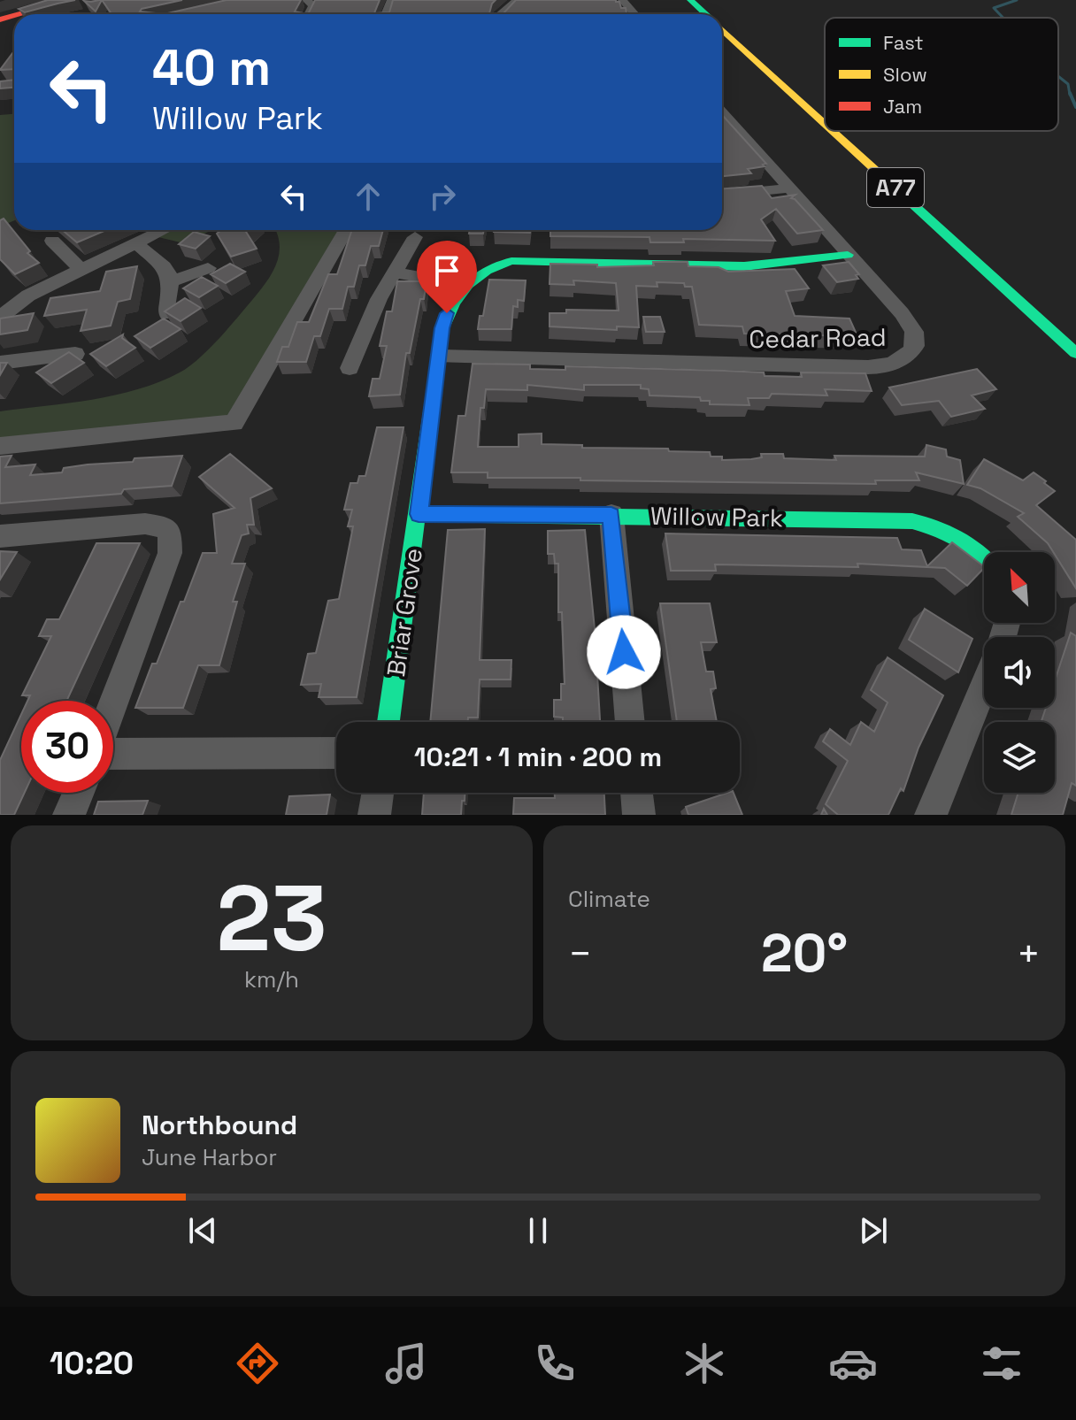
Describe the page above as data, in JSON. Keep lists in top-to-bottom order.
{
  "streets": {
    "main road": ["A77", "Willow Park", "Briar Grove"],
    "street": ["Cedar Road"]
  },
  "crossings": [
    ["Cedar Road", "Briar Grove"],
    ["Willow Park", "Briar Grove"]
  ],
  "legend": ["Fast", "Slow", "Jam"],
  "north": "top left",
  "page": {
    "turn": ["40 m", "Willow Park"],
    "limit": "30",
    "trip": "10:21 · 1 min · 200 m",
    "tile": [
      ["23", "km/h"],
      "Climate"
    ],
    "heat": ["−", "20°", "+"],
    "song": ["Northbound", "June Harbor"],
    "tabs": "10:20"
  }
}
